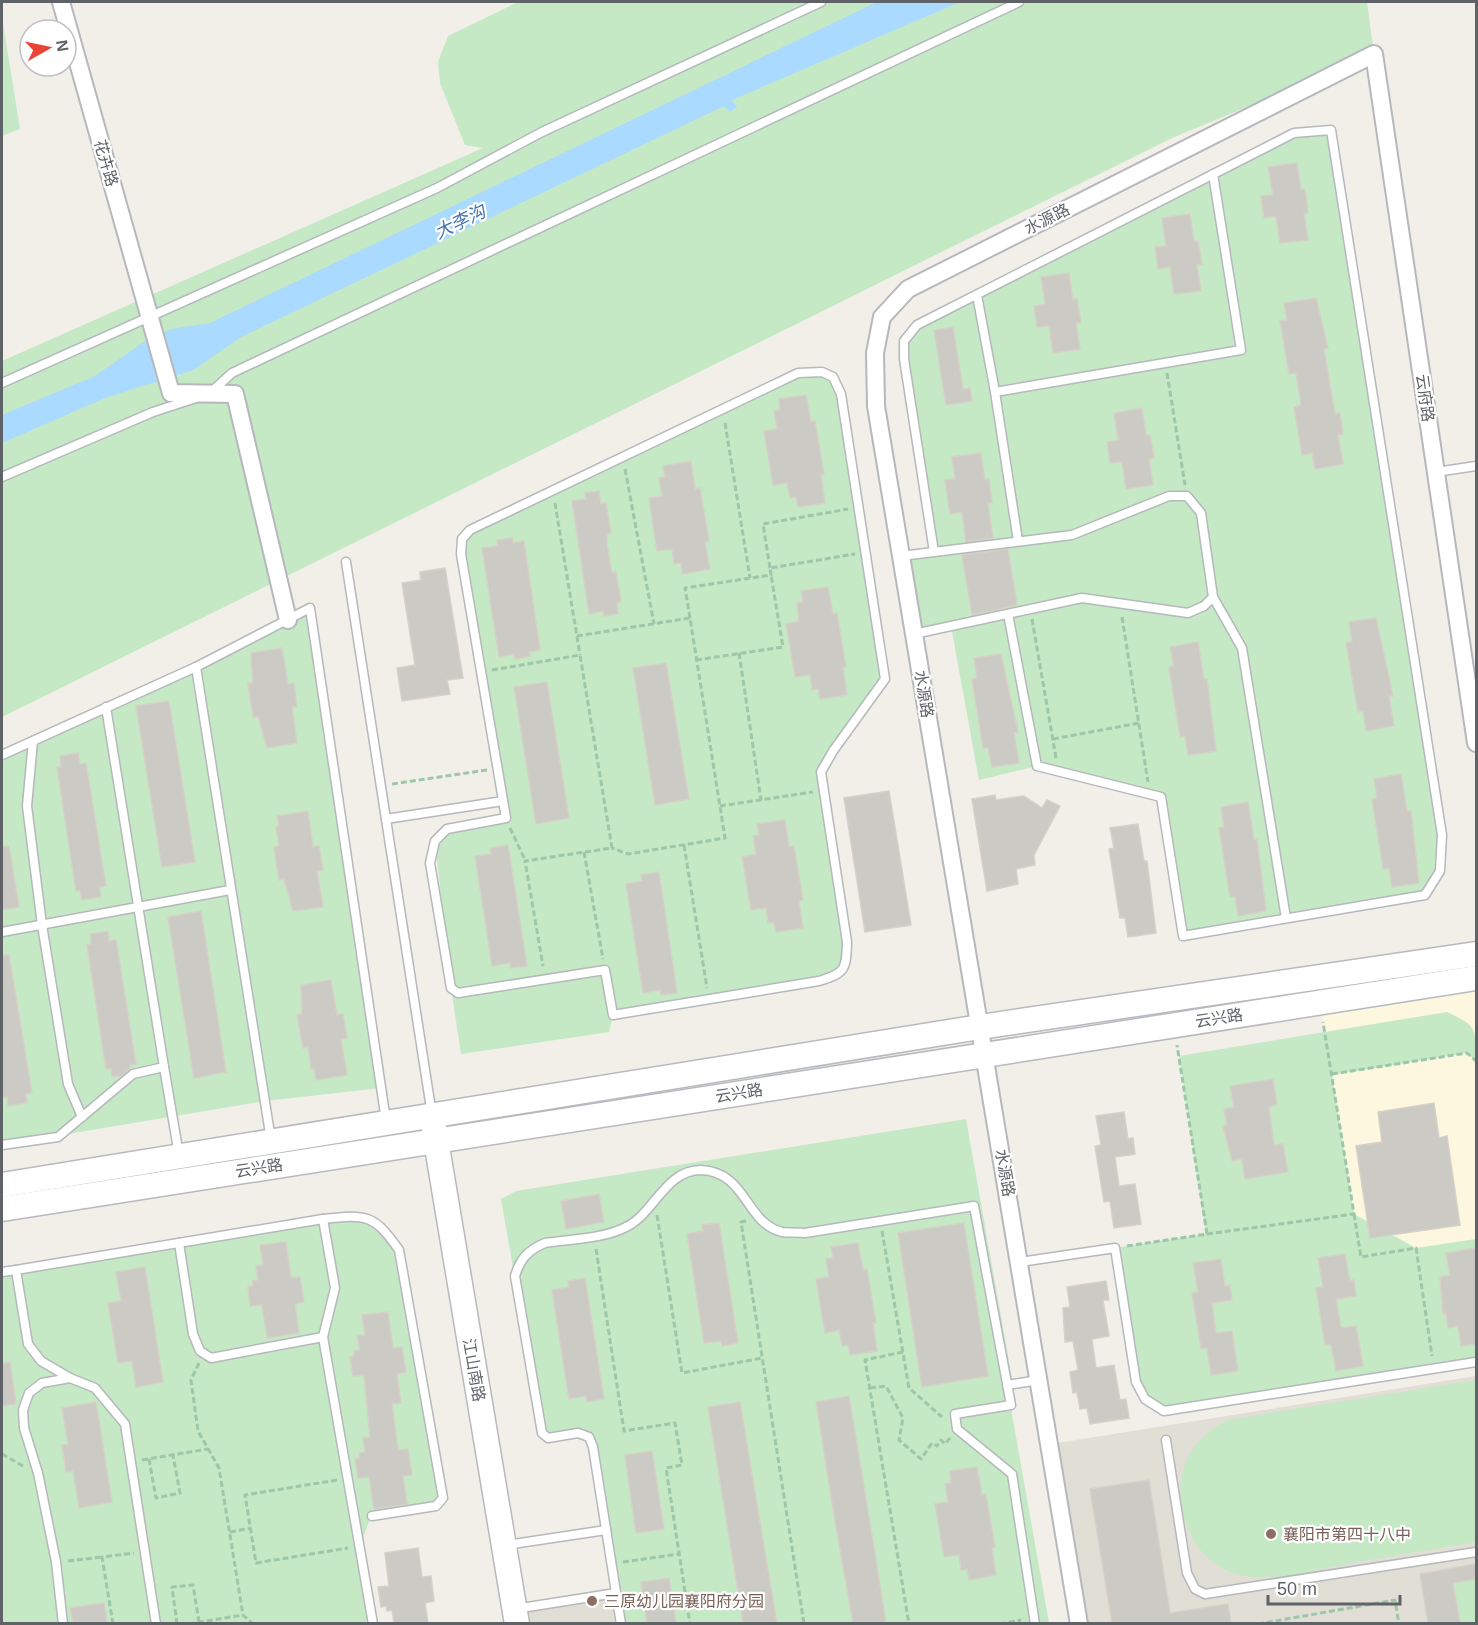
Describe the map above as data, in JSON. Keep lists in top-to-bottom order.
{
  "streets": {
    "street": [
      "花卉路",
      "水源路",
      "云府路",
      "云兴路",
      "江山南路"
    ]
  },
  "crossings": [
    ["水源路", "云府路"],
    ["水源路", "云兴路"],
    ["云兴路", "江山南路"]
  ],
  "water": ["大李沟"],
  "places": ["襄阳市第四十八中", "三原幼儿园襄阳府分园"],
  "scale_bar": "50 m",
  "north": "right"
}
